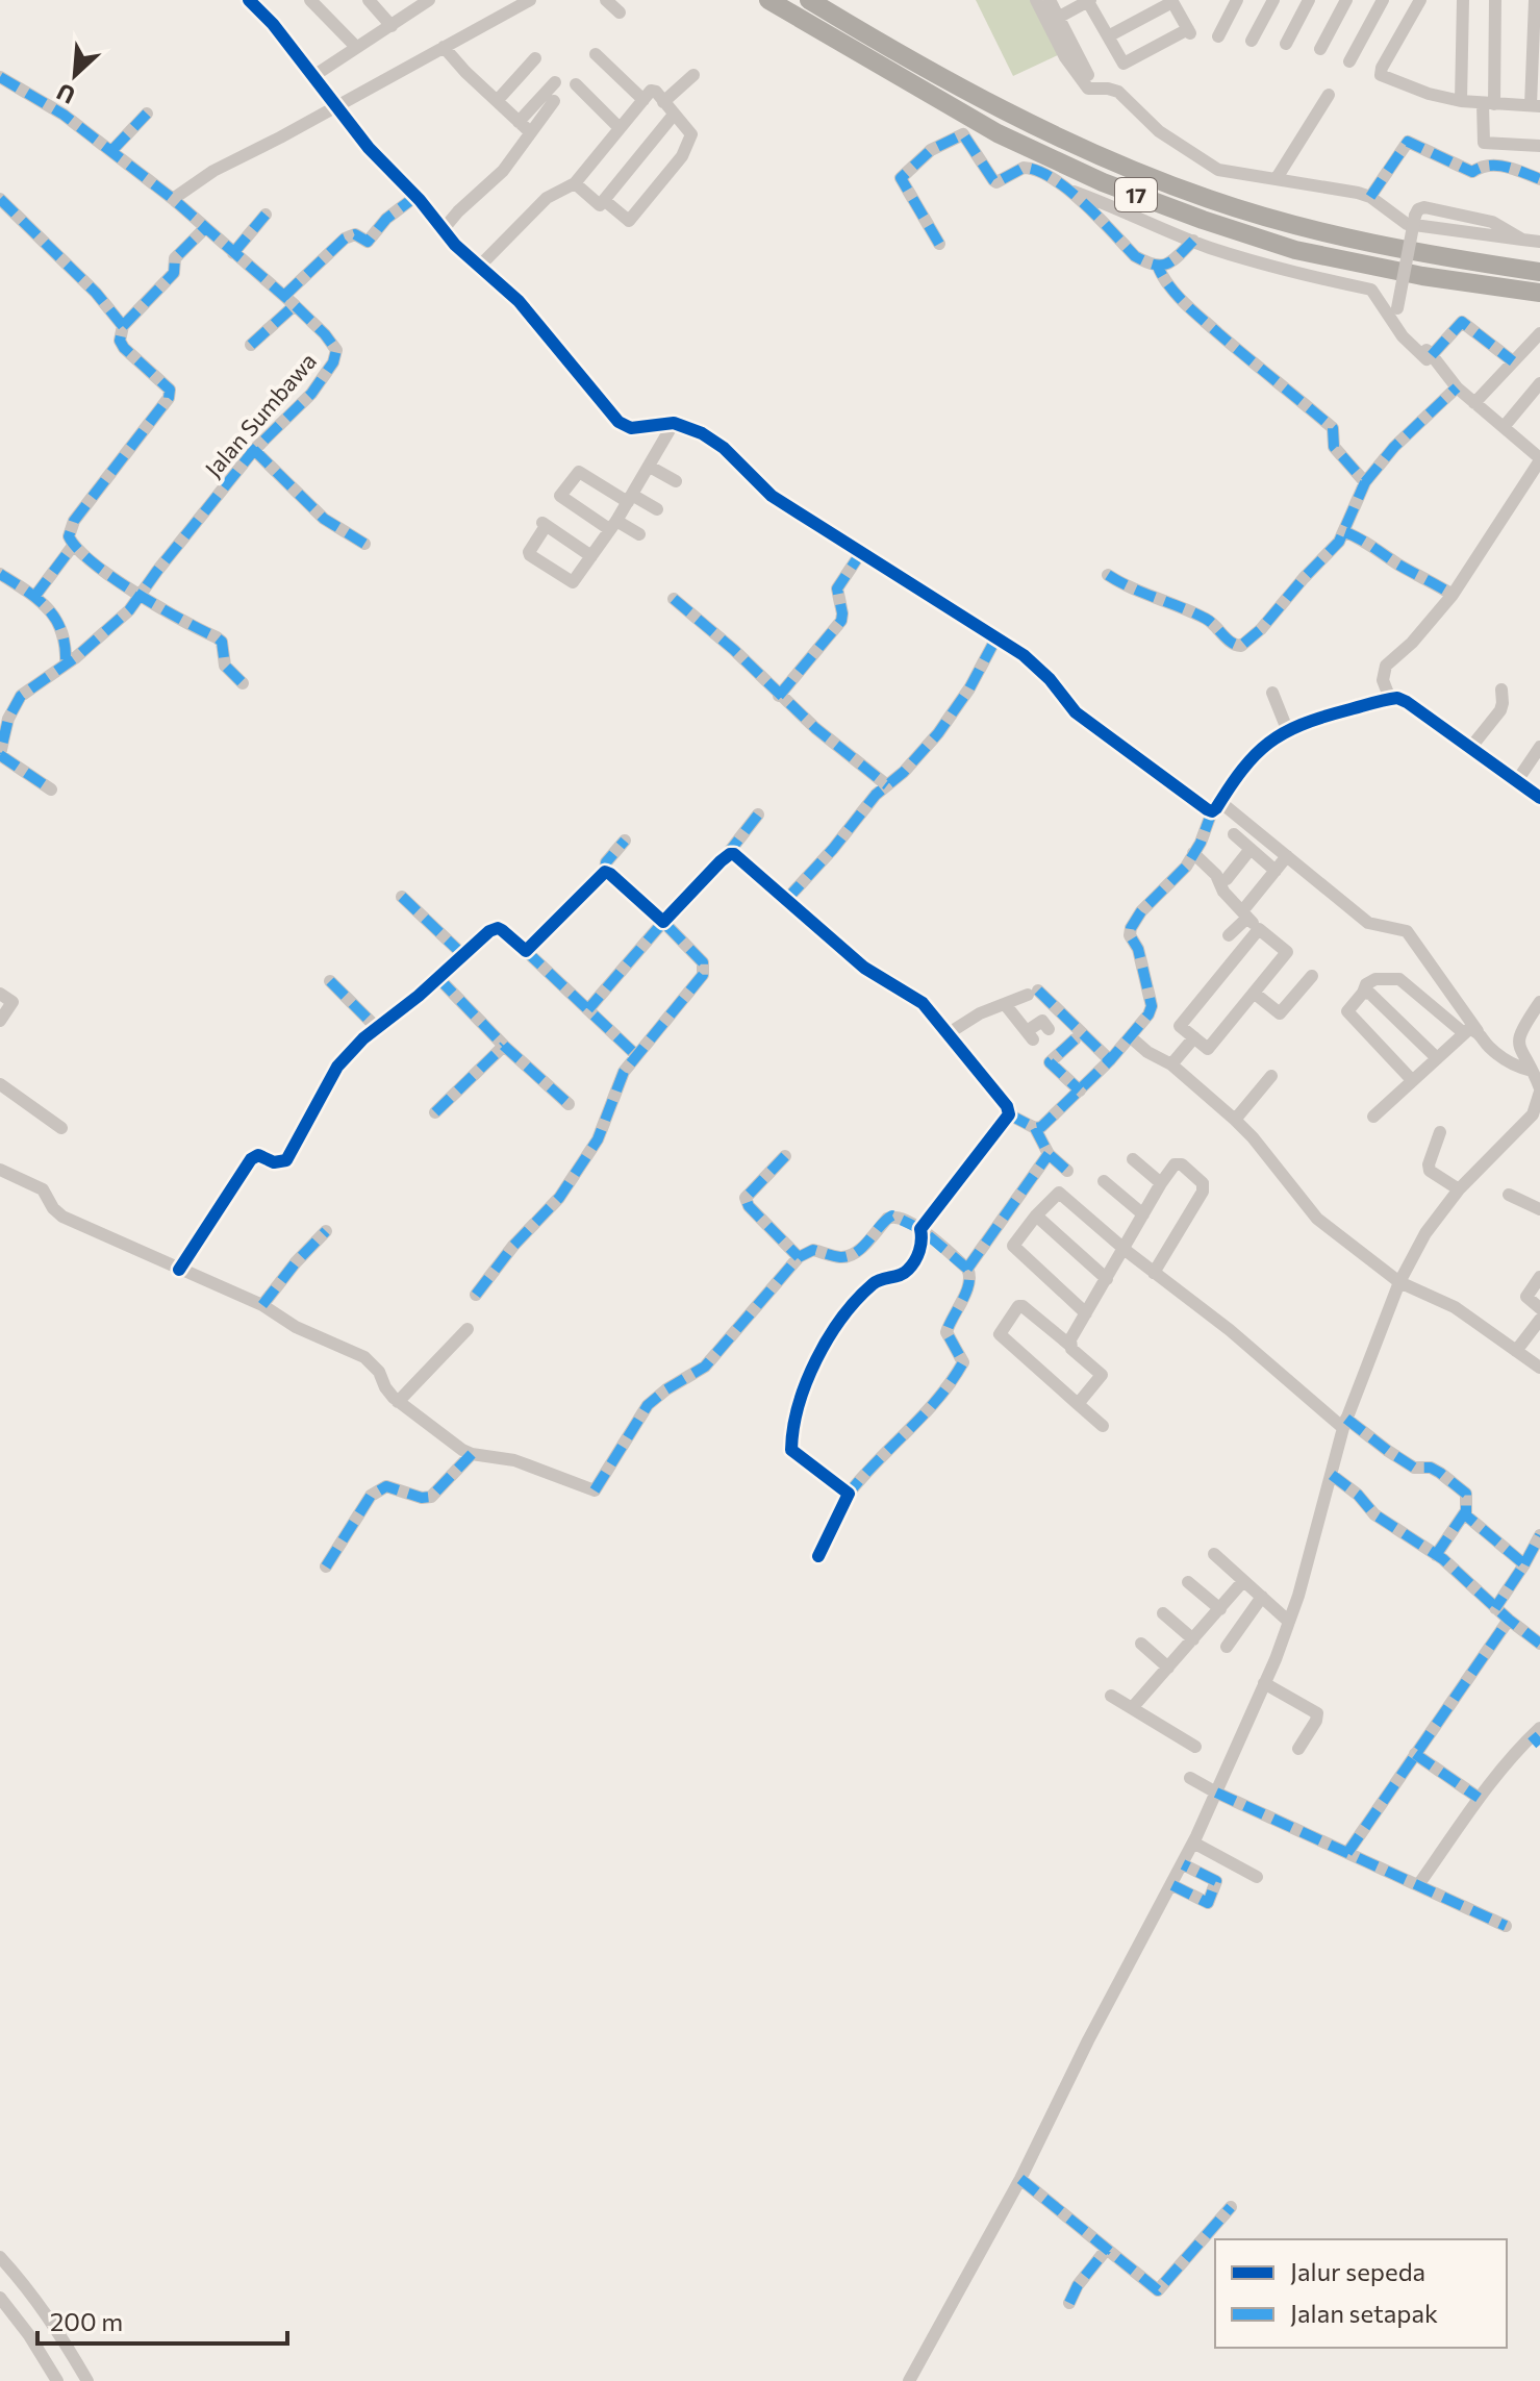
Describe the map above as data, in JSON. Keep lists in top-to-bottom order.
{
  "streets": {
    "highway": ["17"],
    "street": ["Jalan Sumbawa"]
  },
  "legend": ["Jalur sepeda", "Jalan setapak"],
  "scale_bar": "200 m",
  "north": "bottom left"
}
